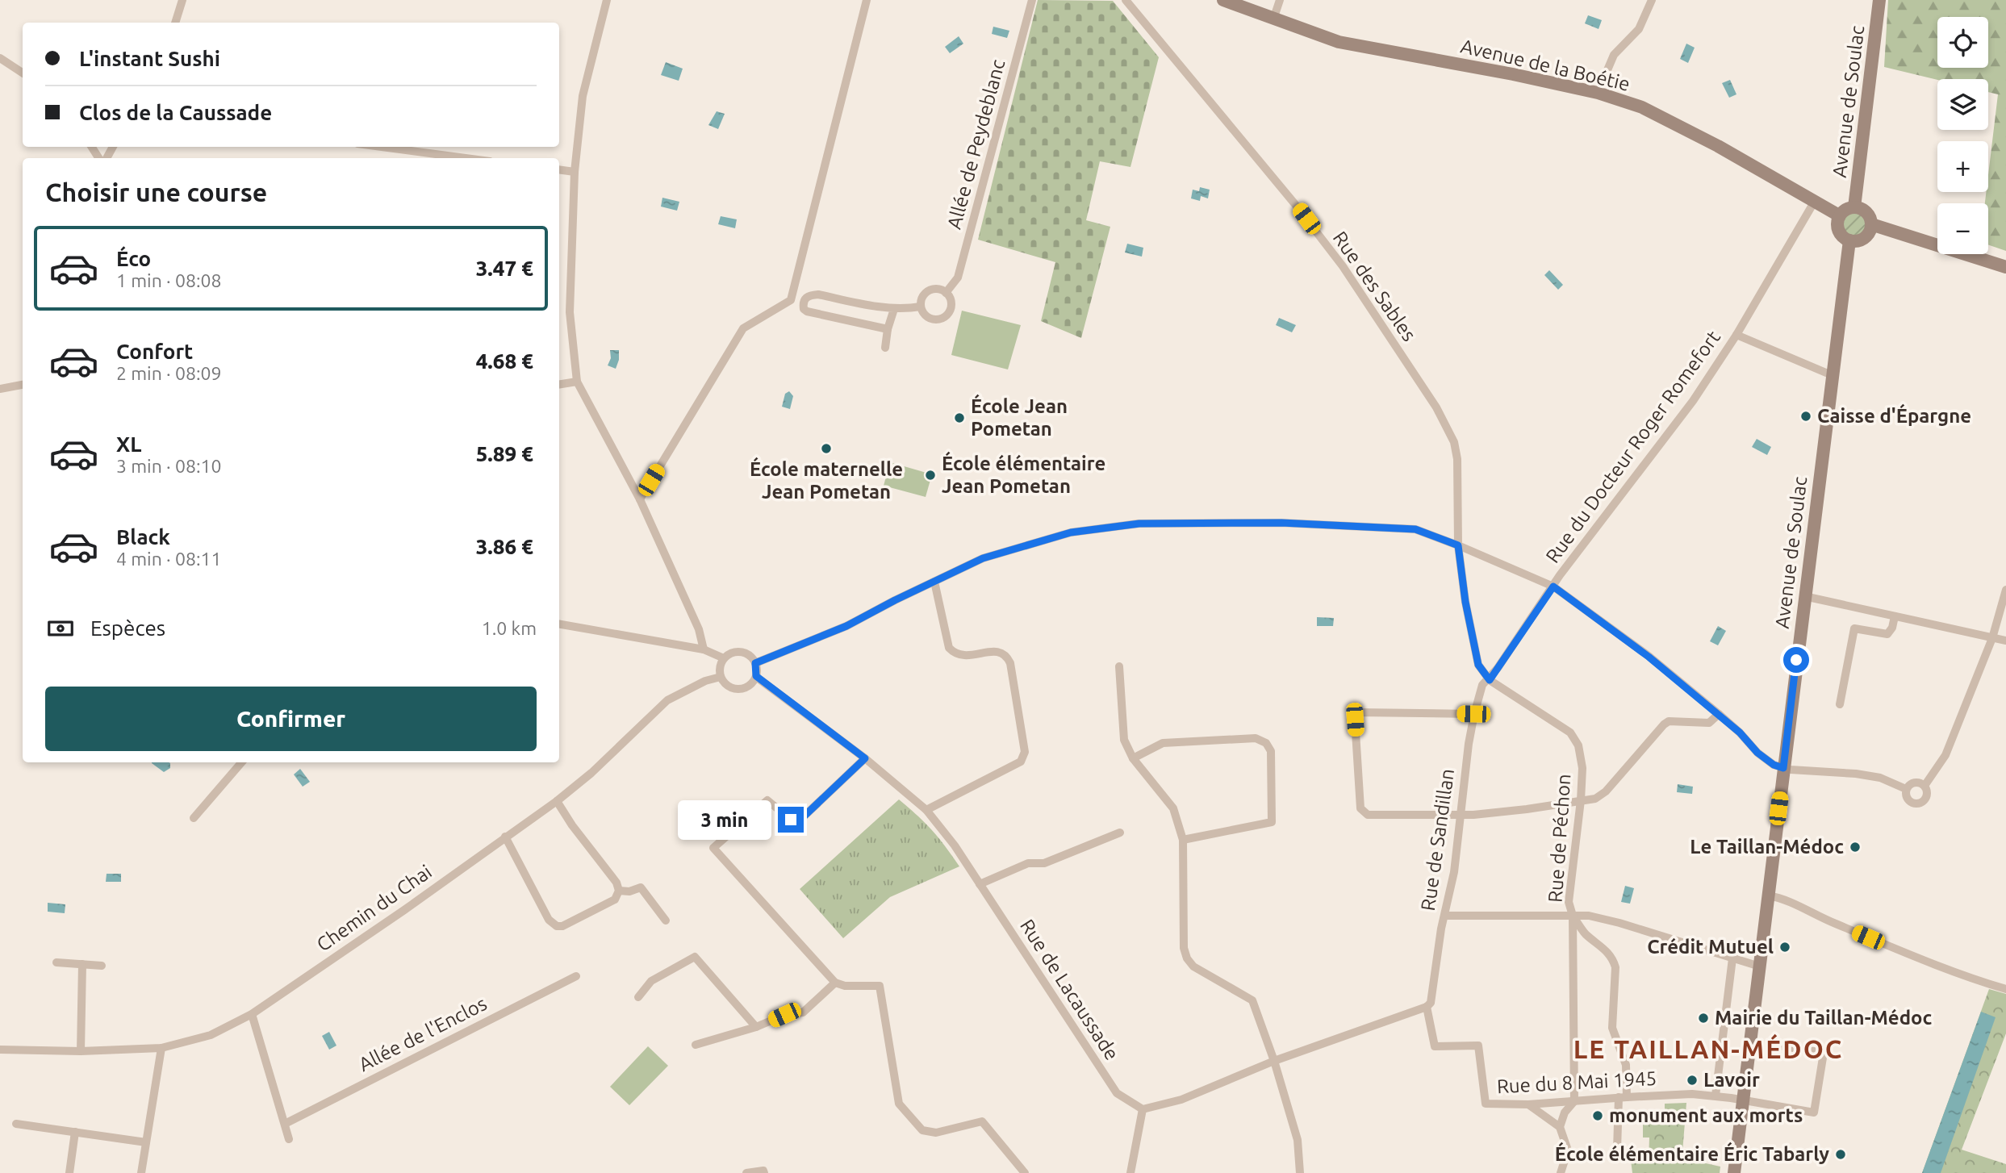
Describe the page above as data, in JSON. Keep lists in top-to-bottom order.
{
  "streets": {
    "main road": ["Avenue de la Boétie", "Avenue de Soulac"],
    "street": [
      "Allée de Peydeblanc",
      "Rue des Sables",
      "Rue du Docteur Roger Romefort",
      "Rue de Péchon",
      "Rue de Sandillan",
      "Chemin du Chai",
      "Rue de Lacaussade",
      "Allée de l'Enclos",
      "Rue du 8 Mai 1945"
    ]
  },
  "crossings": [
    ["Avenue de la Boétie", "Avenue de Soulac"],
    ["Avenue de la Boétie", "Rue du Docteur Roger Romefort"],
    ["Avenue de Soulac", "Rue du 8 Mai 1945"],
    ["Rue des Sables", "Rue de Péchon"],
    ["Rue du Docteur Roger Romefort", "Rue de Péchon"],
    ["Rue du Docteur Roger Romefort", "Rue de Sandillan"],
    ["Rue de Péchon", "Rue de Sandillan"],
    ["Rue de Péchon", "Rue du 8 Mai 1945"],
    ["Rue de Sandillan", "Rue du 8 Mai 1945"],
    ["Chemin du Chai", "Rue de Lacaussade"]
  ],
  "districts": ["LE TAILLAN-MÉDOC"],
  "places": [
    "Caisse d'Épargne",
    "École Jean Pometan",
    "École maternelle Jean Pometan",
    "École élémentaire Jean Pometan",
    "Le Taillan-Médoc",
    "Crédit Mutuel",
    "Mairie du Taillan-Médoc",
    "Lavoir",
    "monument aux morts",
    "École élémentaire Éric Tabarly"
  ],
  "page": {
    "map_buttons": ["+", "−"],
    "banner": ["L'instant Sushi", "Clos de la Caussade"],
    "heading": "Choisir une course",
    "list": [
      {
        "name": "Éco",
        "note": "1 min · 08:08",
        "value": "3.47 €"
      },
      {
        "name": "Confort",
        "note": "2 min · 08:09",
        "value": "4.68 €"
      },
      {
        "name": "XL",
        "note": "3 min · 08:10",
        "value": "5.89 €"
      },
      {
        "name": "Black",
        "note": "4 min · 08:11",
        "value": "3.86 €"
      }
    ],
    "pay": ["Espèces", "1.0 km"],
    "buttons": "Confirmer",
    "bubble": "3 min"
  }
}
